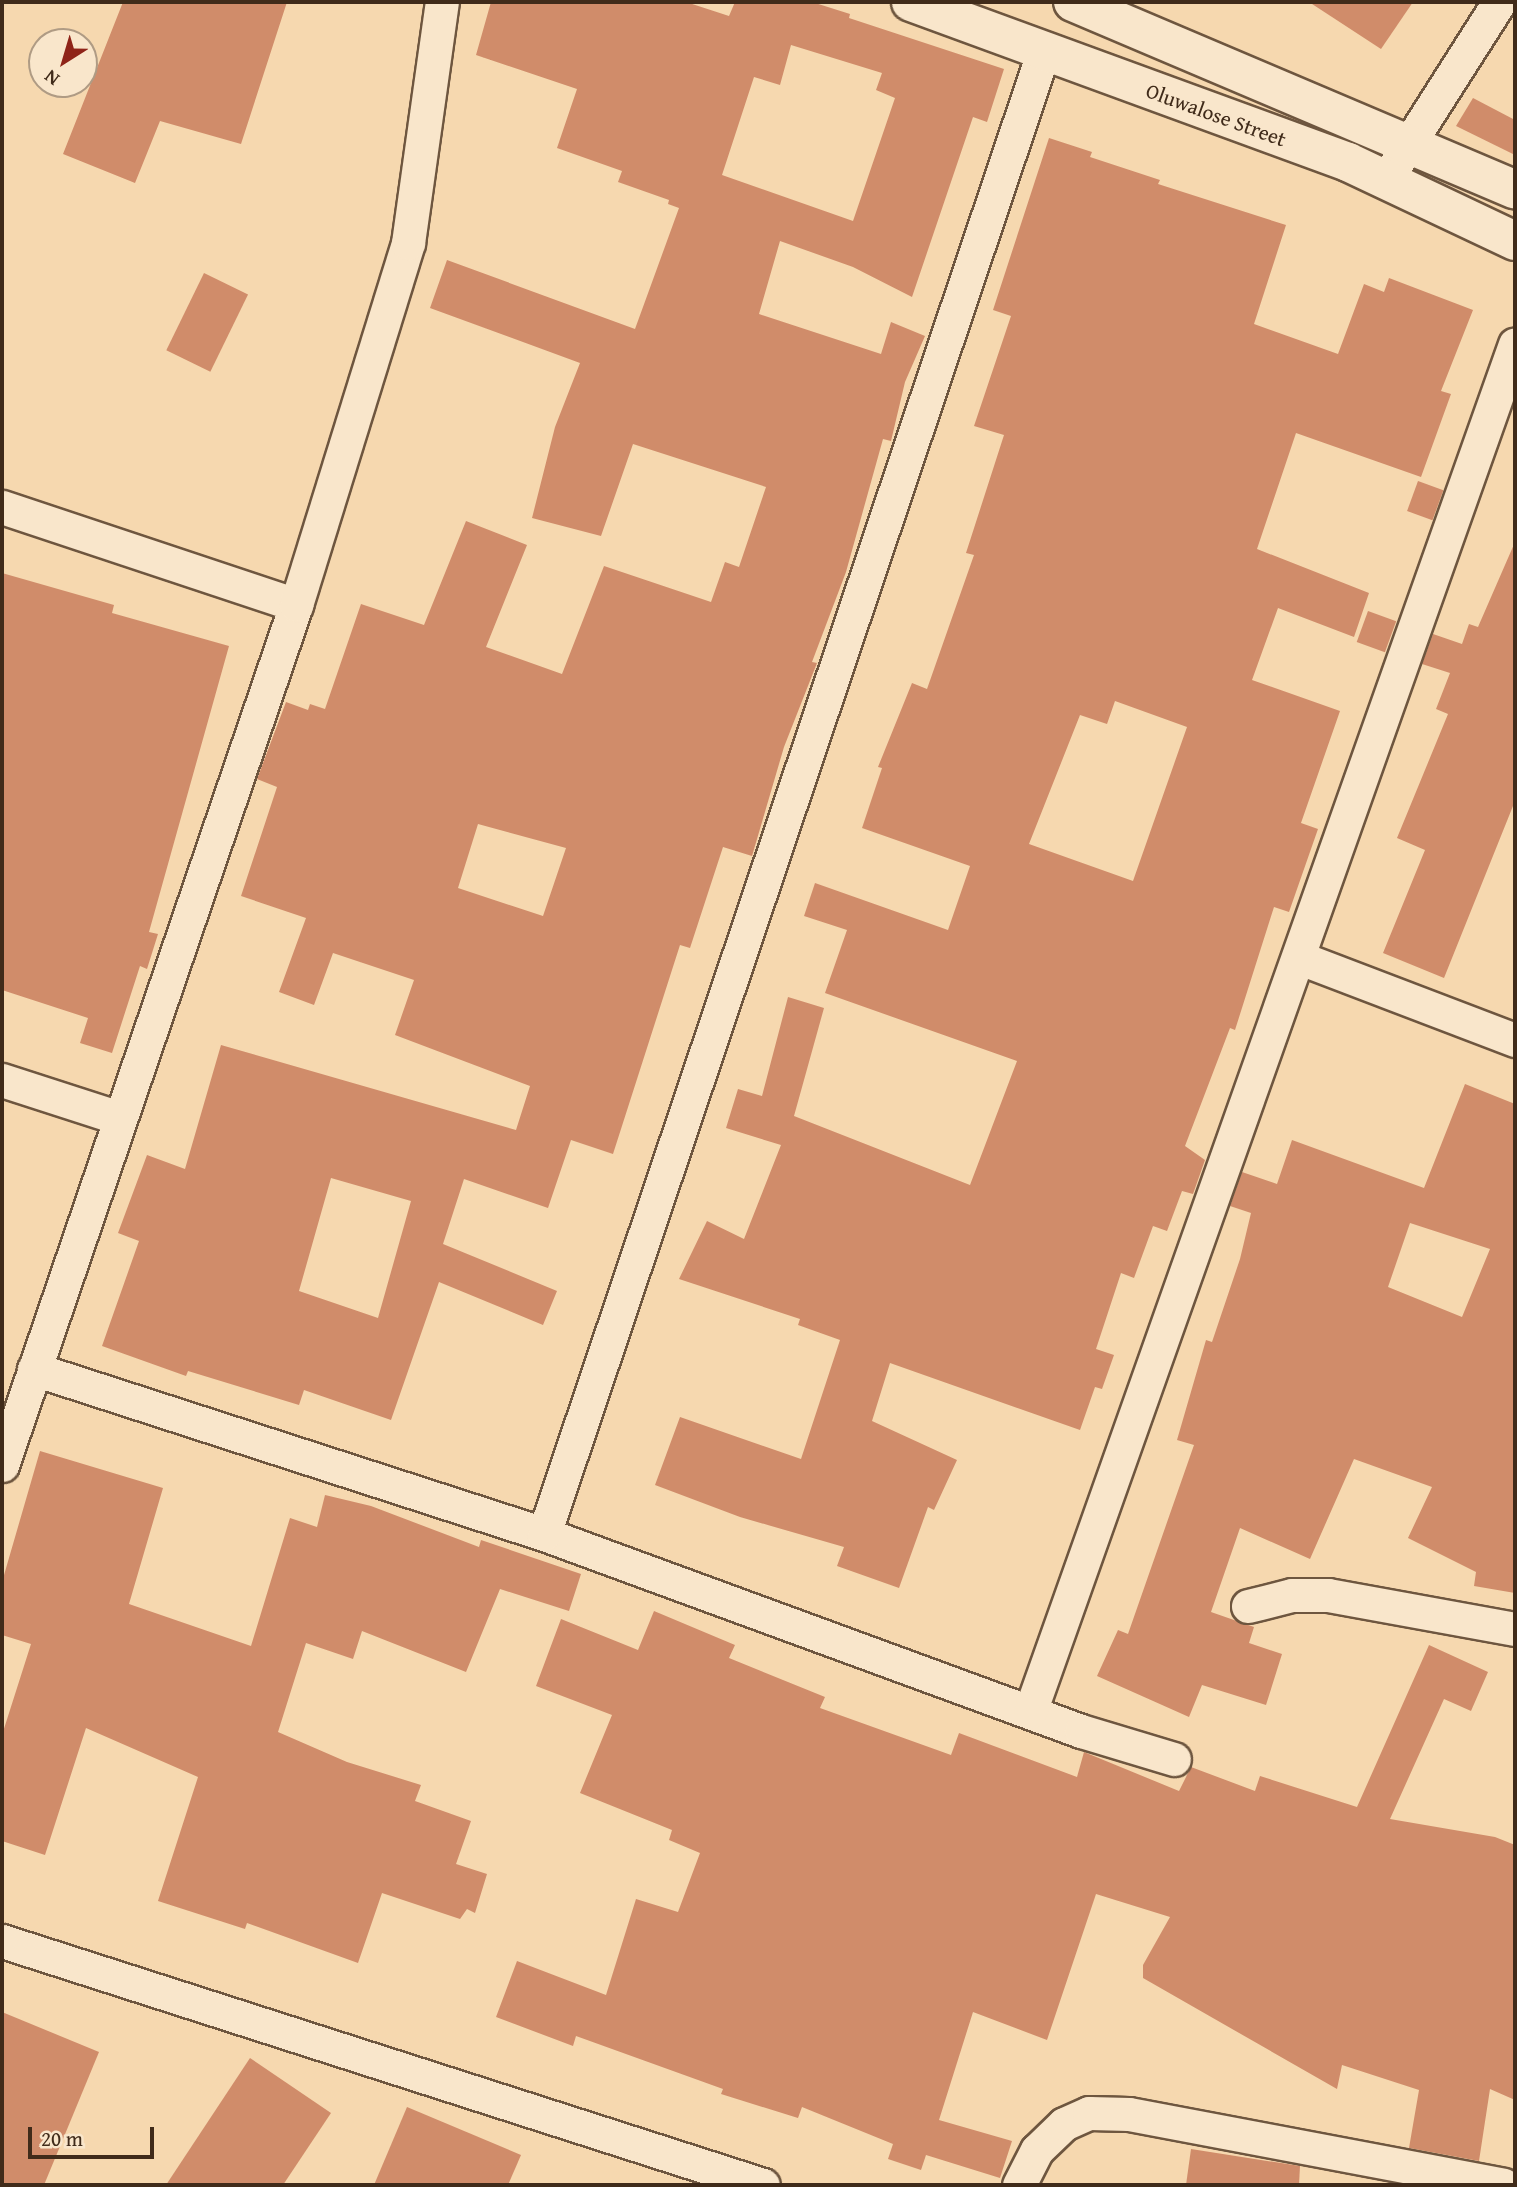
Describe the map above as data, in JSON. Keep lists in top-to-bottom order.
{
  "streets": {
    "street": ["Oluwalose Street"]
  },
  "scale_bar": "20 m",
  "north": "bottom left"
}
